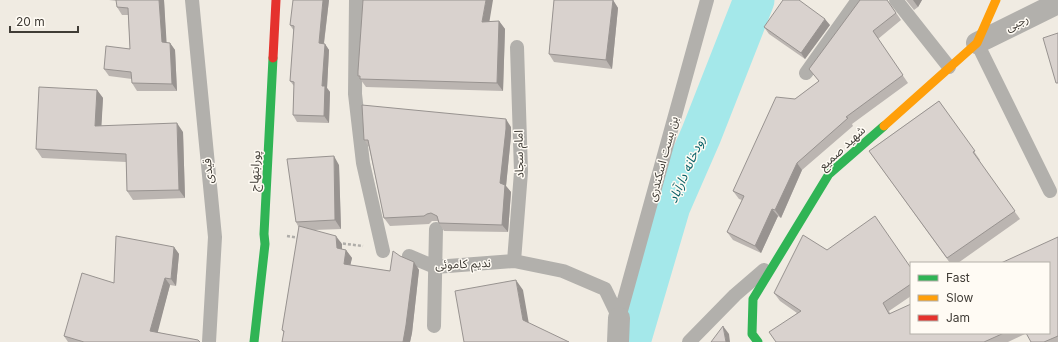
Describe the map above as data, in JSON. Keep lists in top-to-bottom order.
{
  "streets": {
    "street": ["رجبی", "شهید صمیع", "پورابتهاج"],
    "lane": [
      "امام سجاد",
      "بن بست اسکندری",
      "قیدی",
      "ندیم کاموئی"
    ]
  },
  "crossings": [
    ["رجبی", "شهید صمیع"],
    ["امام سجاد", "ندیم کاموئی"],
    ["بن بست اسکندری", "ندیم کاموئی"]
  ],
  "water": ["رودخانه دارآباد"],
  "legend": ["Fast", "Slow", "Jam"],
  "scale_bar": "20 m"
}
